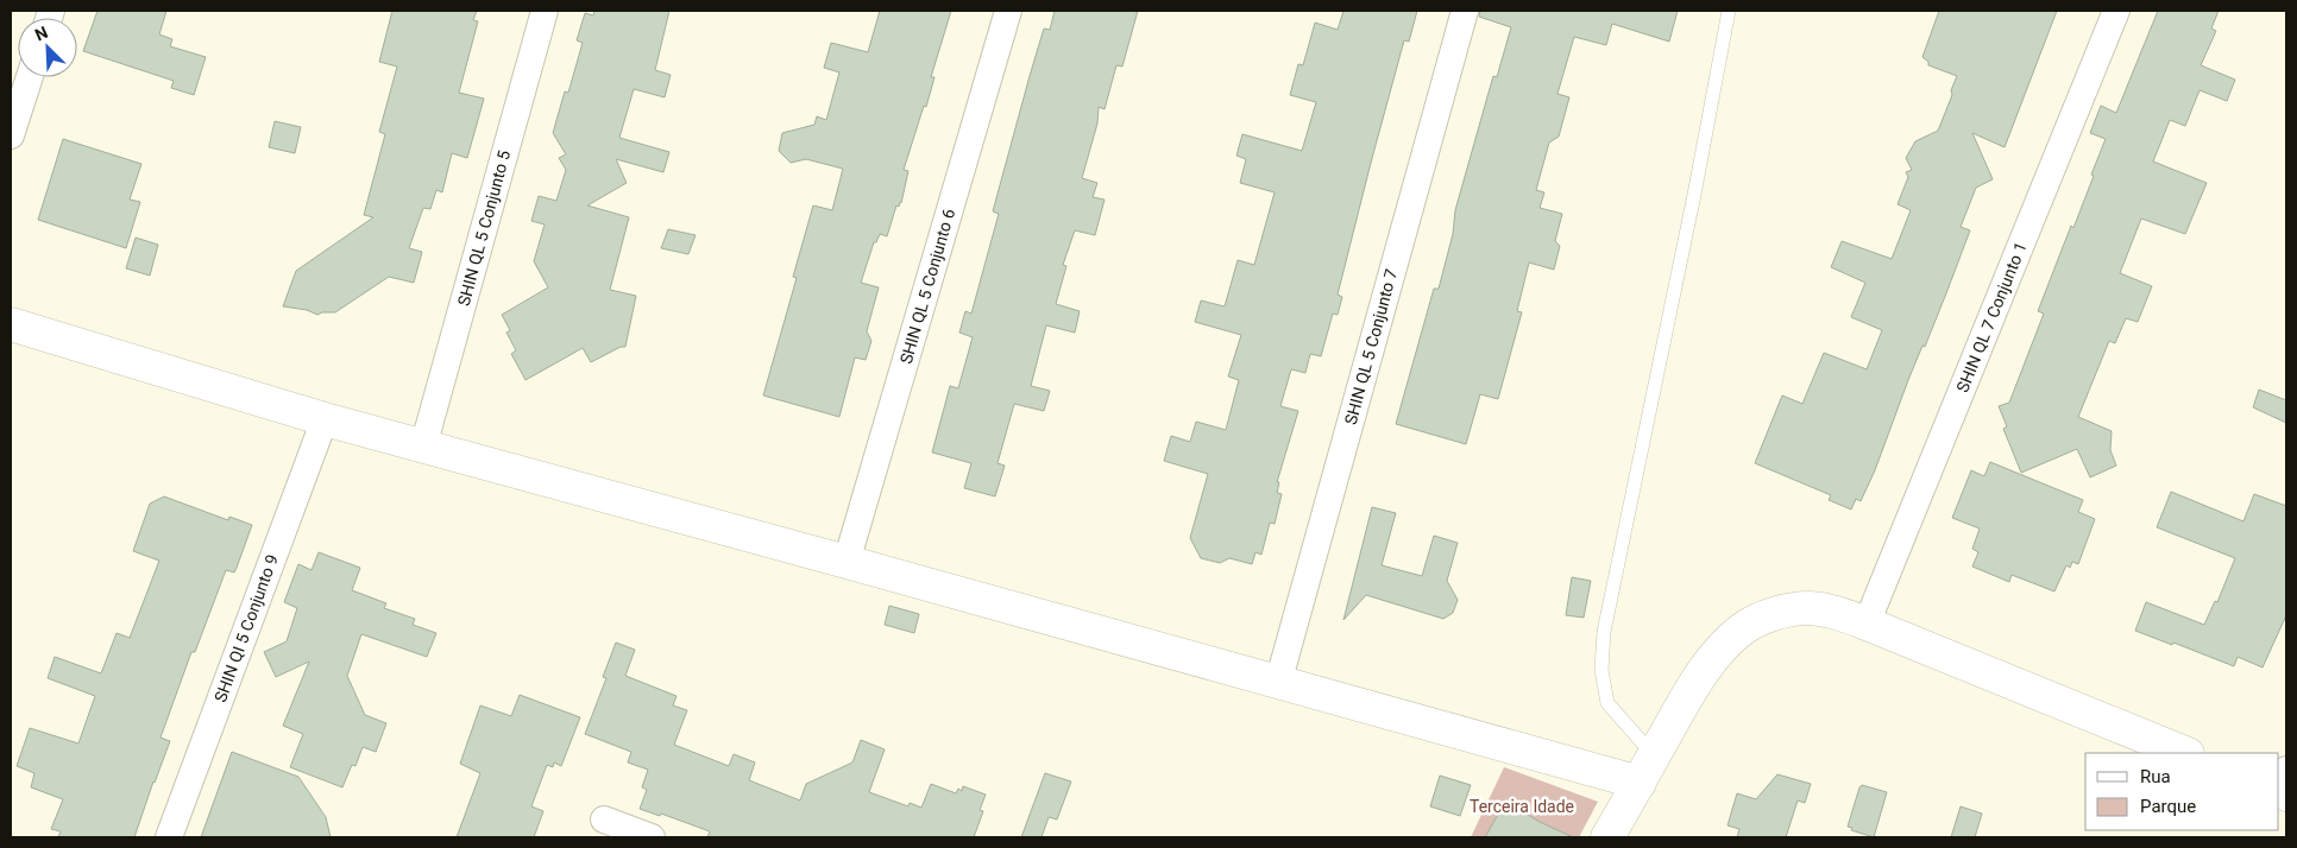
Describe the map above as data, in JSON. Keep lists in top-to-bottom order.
{
  "streets": {
    "street": [
      "SHIN QL 5 Conjunto 5",
      "SHIN QL 5 Conjunto 6",
      "SHIN QL 7 Conjunto 1",
      "SHIN QL 5 Conjunto 7",
      "SHIN QI 5 Conjunto 9"
    ]
  },
  "parks": ["Terceira Idade"],
  "legend": ["Rua", "Parque"],
  "north": "top left"
}
